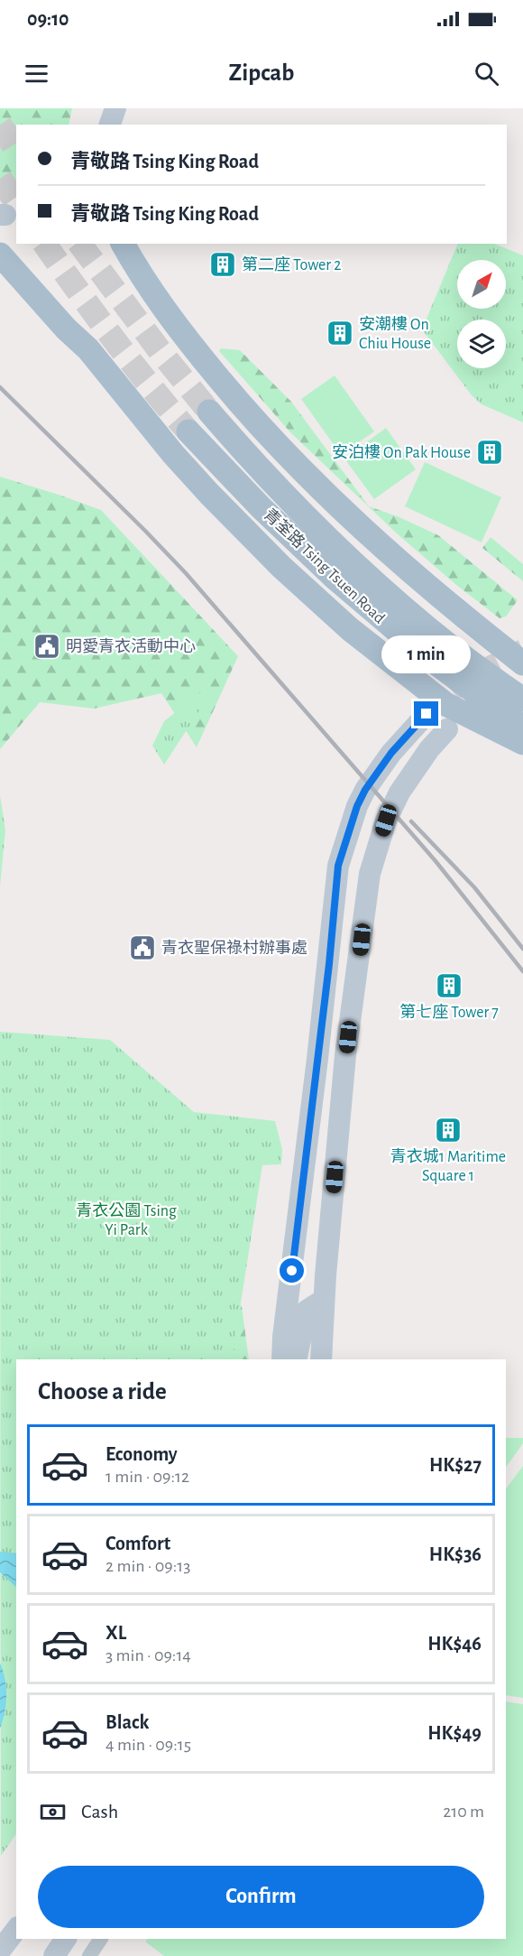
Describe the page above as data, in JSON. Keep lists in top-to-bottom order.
{
  "streets": {
    "main road": ["青荃路 Tsing Tsuen Road"]
  },
  "parks": ["青衣公園 Tsing Yi Park"],
  "places": {
    "building": [
      "第二座 Tower 2",
      "安潮樓 On Chiu House",
      "安泊樓 On Pak House",
      "第七座 Tower 7",
      "青衣城1 Maritime Square 1"
    ],
    "public building": ["明愛青衣活動中心", "青衣聖保祿村辦事處"]
  },
  "north": "top right",
  "page": {
    "status": "09:10",
    "header": "Zipcab",
    "banner": ["青敬路 Tsing King Road", "青敬路 Tsing King Road"],
    "bubble": "1 min",
    "heading": "Choose a ride",
    "list": [
      {
        "name": "Economy",
        "note": "1 min · 09:12",
        "value": "HK$27"
      },
      {
        "name": "Comfort",
        "note": "2 min · 09:13",
        "value": "HK$36"
      },
      {
        "name": "XL",
        "note": "3 min · 09:14",
        "value": "HK$46"
      },
      {
        "name": "Black",
        "note": "4 min · 09:15",
        "value": "HK$49"
      }
    ],
    "pay": ["Cash", "210 m"],
    "buttons": "Confirm"
  }
}
